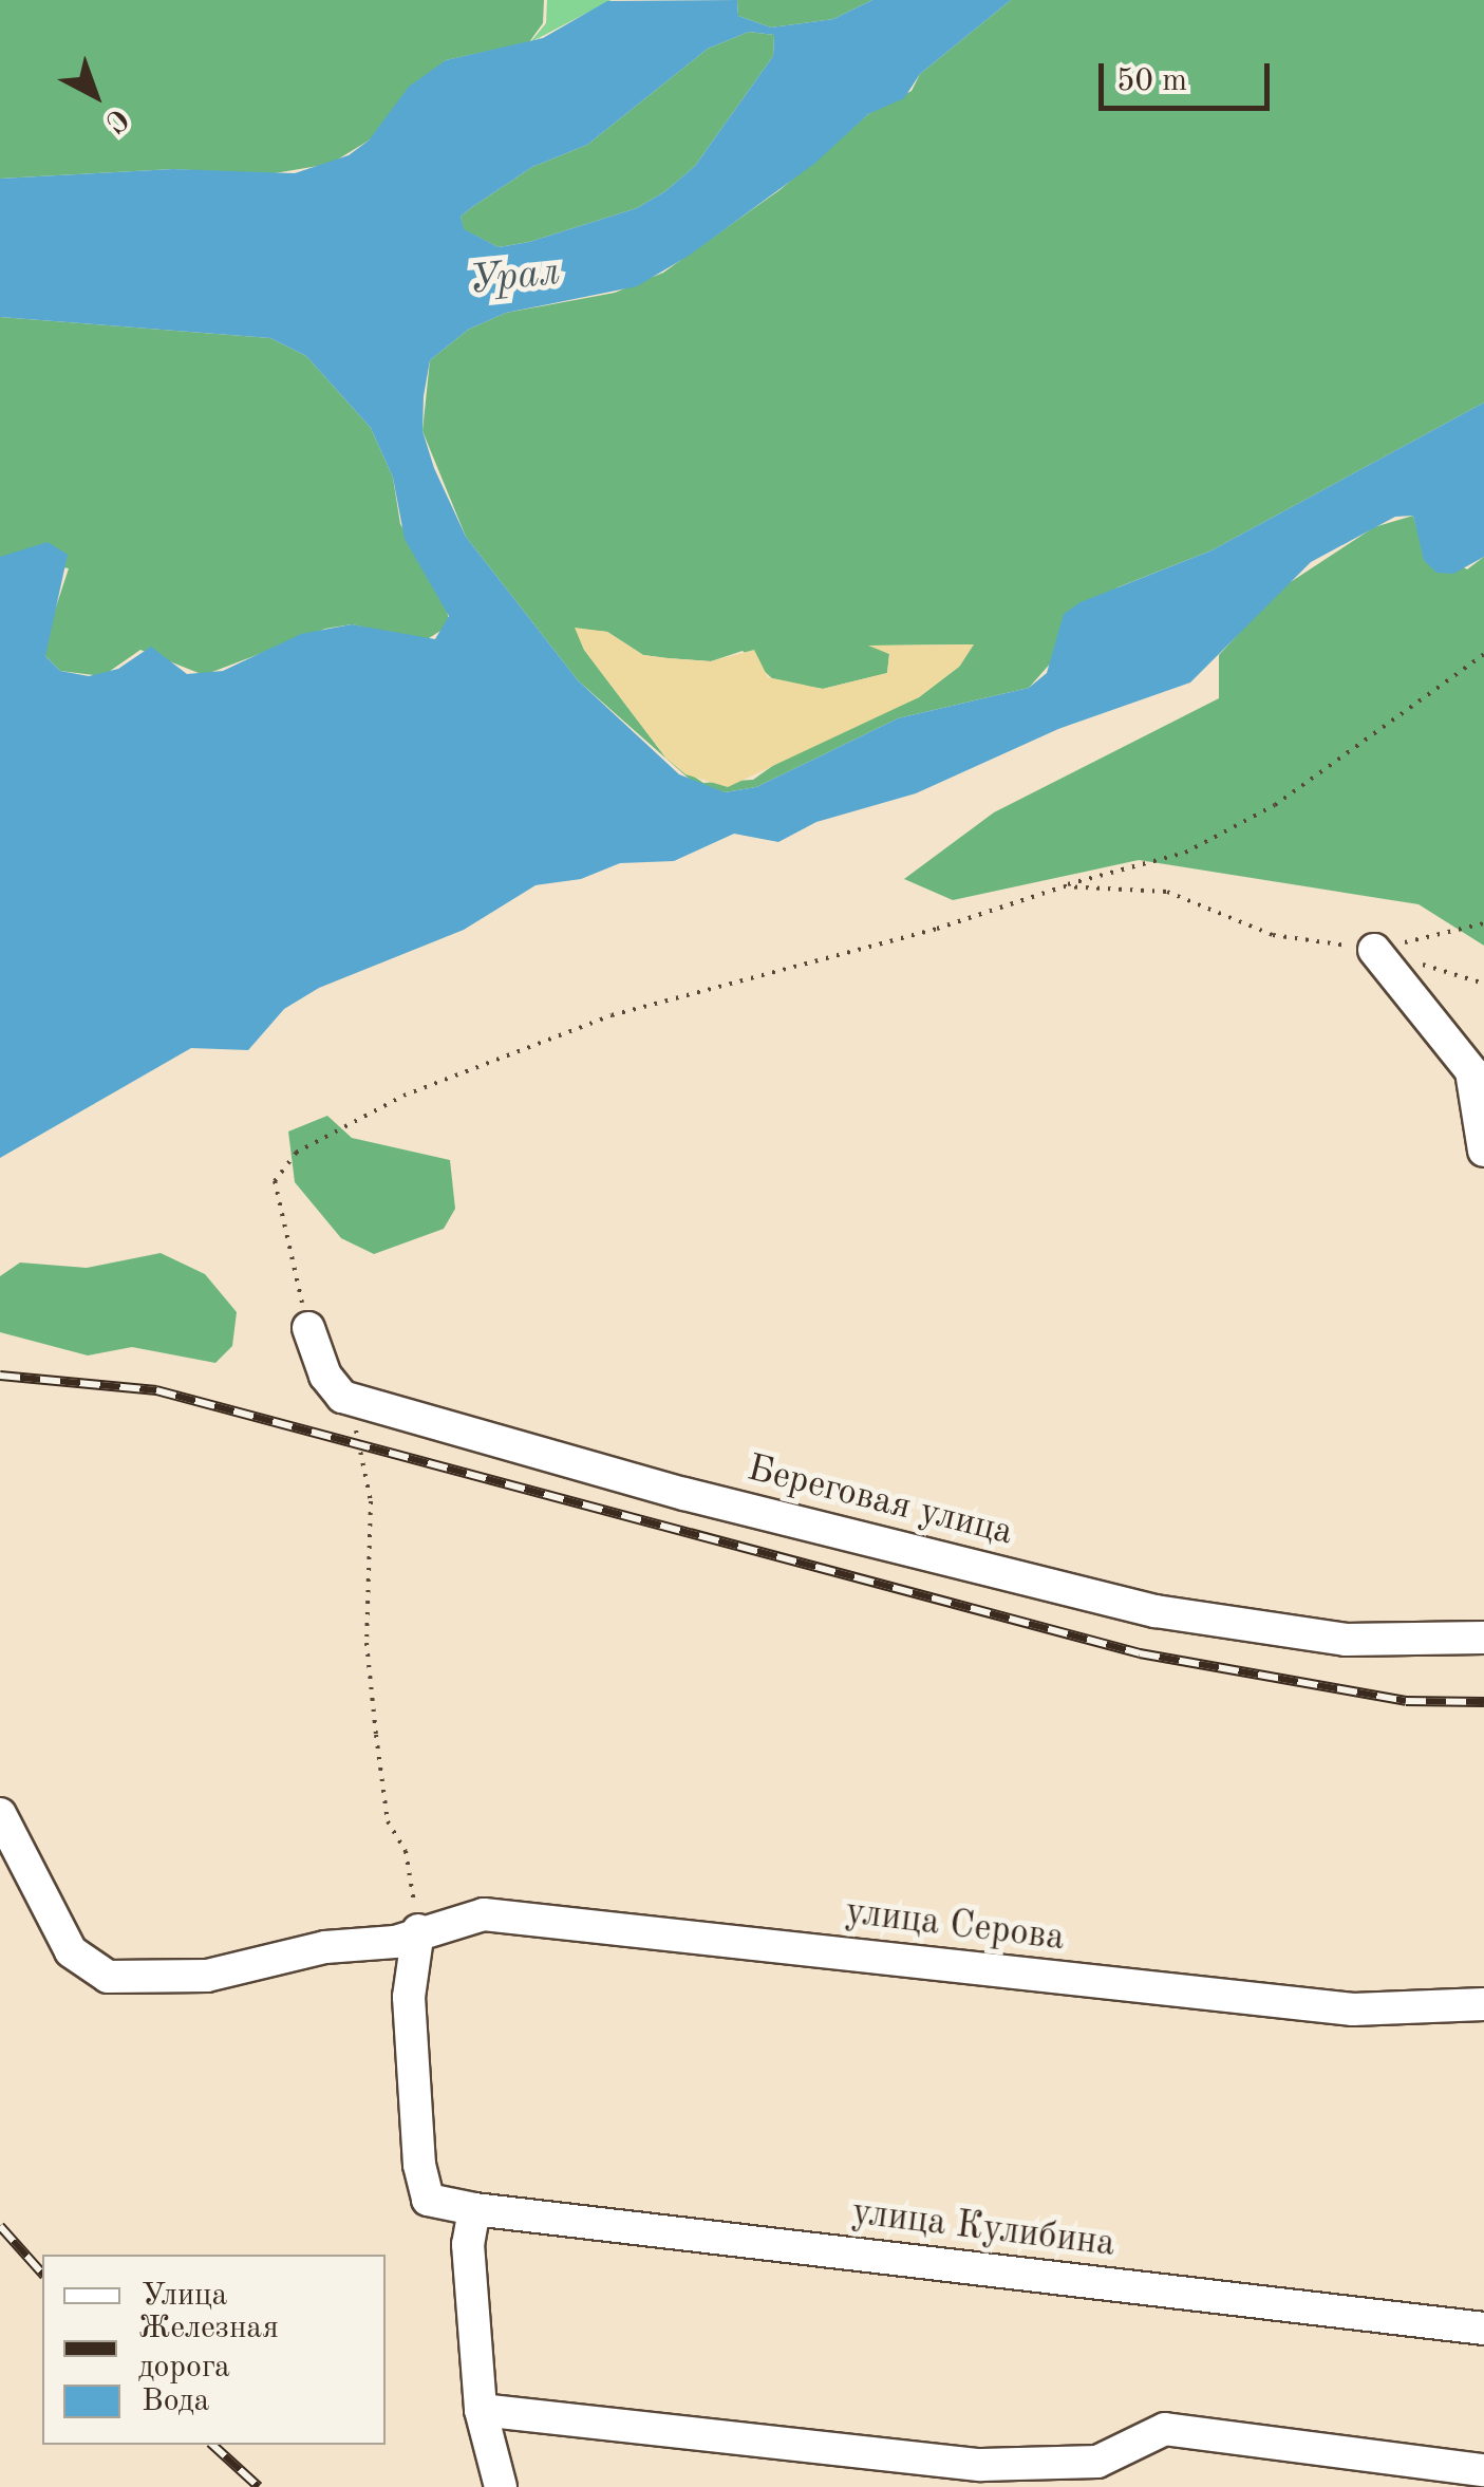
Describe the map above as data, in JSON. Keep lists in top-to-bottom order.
{
  "streets": {
    "street": ["Береговая улица", "улица Серова", "улица Кулибина"]
  },
  "crossings": [
    ["улица Серова", "улица Кулибина"]
  ],
  "water": ["Урал"],
  "legend": ["Улица", "Железная дорога", "Вода"],
  "scale_bar": "50 m",
  "north": "bottom right"
}
